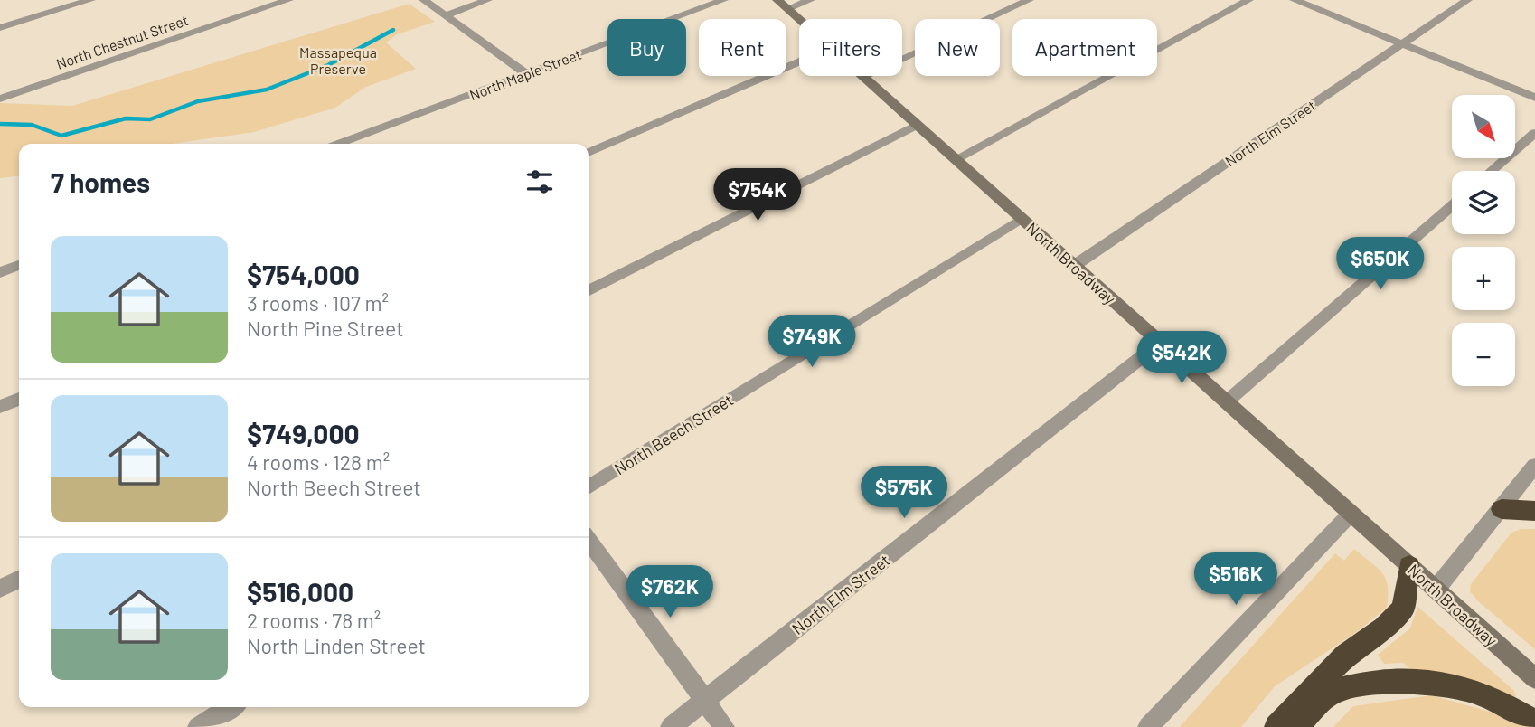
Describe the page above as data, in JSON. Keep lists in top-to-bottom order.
{
  "streets": {
    "main road": ["North Broadway"],
    "street": [
      "North Chestnut Street",
      "North Maple Street",
      "North Elm Street",
      "North Beech Street"
    ]
  },
  "crossings": [
    ["North Elm Street", "North Broadway"],
    ["North Broadway", "North Beech Street"]
  ],
  "parks": ["Massapequa Preserve"],
  "north": "bottom right",
  "page": {
    "chip": [
      "Buy",
      "Rent",
      "Filters",
      "New",
      "Apartment"
    ],
    "map_buttons": ["+", "−"],
    "heading": "7 homes",
    "price": [
      "$754K",
      "$650K",
      "$749K",
      "$542K",
      "$575K",
      "$516K",
      "$762K"
    ],
    "list": [
      {
        "name": "$754,000",
        "note": "3 rooms · 107 m² · North Pine Street"
      },
      {
        "name": "$749,000",
        "note": "4 rooms · 128 m² · North Beech Street"
      },
      {
        "name": "$516,000",
        "note": "2 rooms · 78 m² · North Linden Street"
      }
    ]
  }
}
